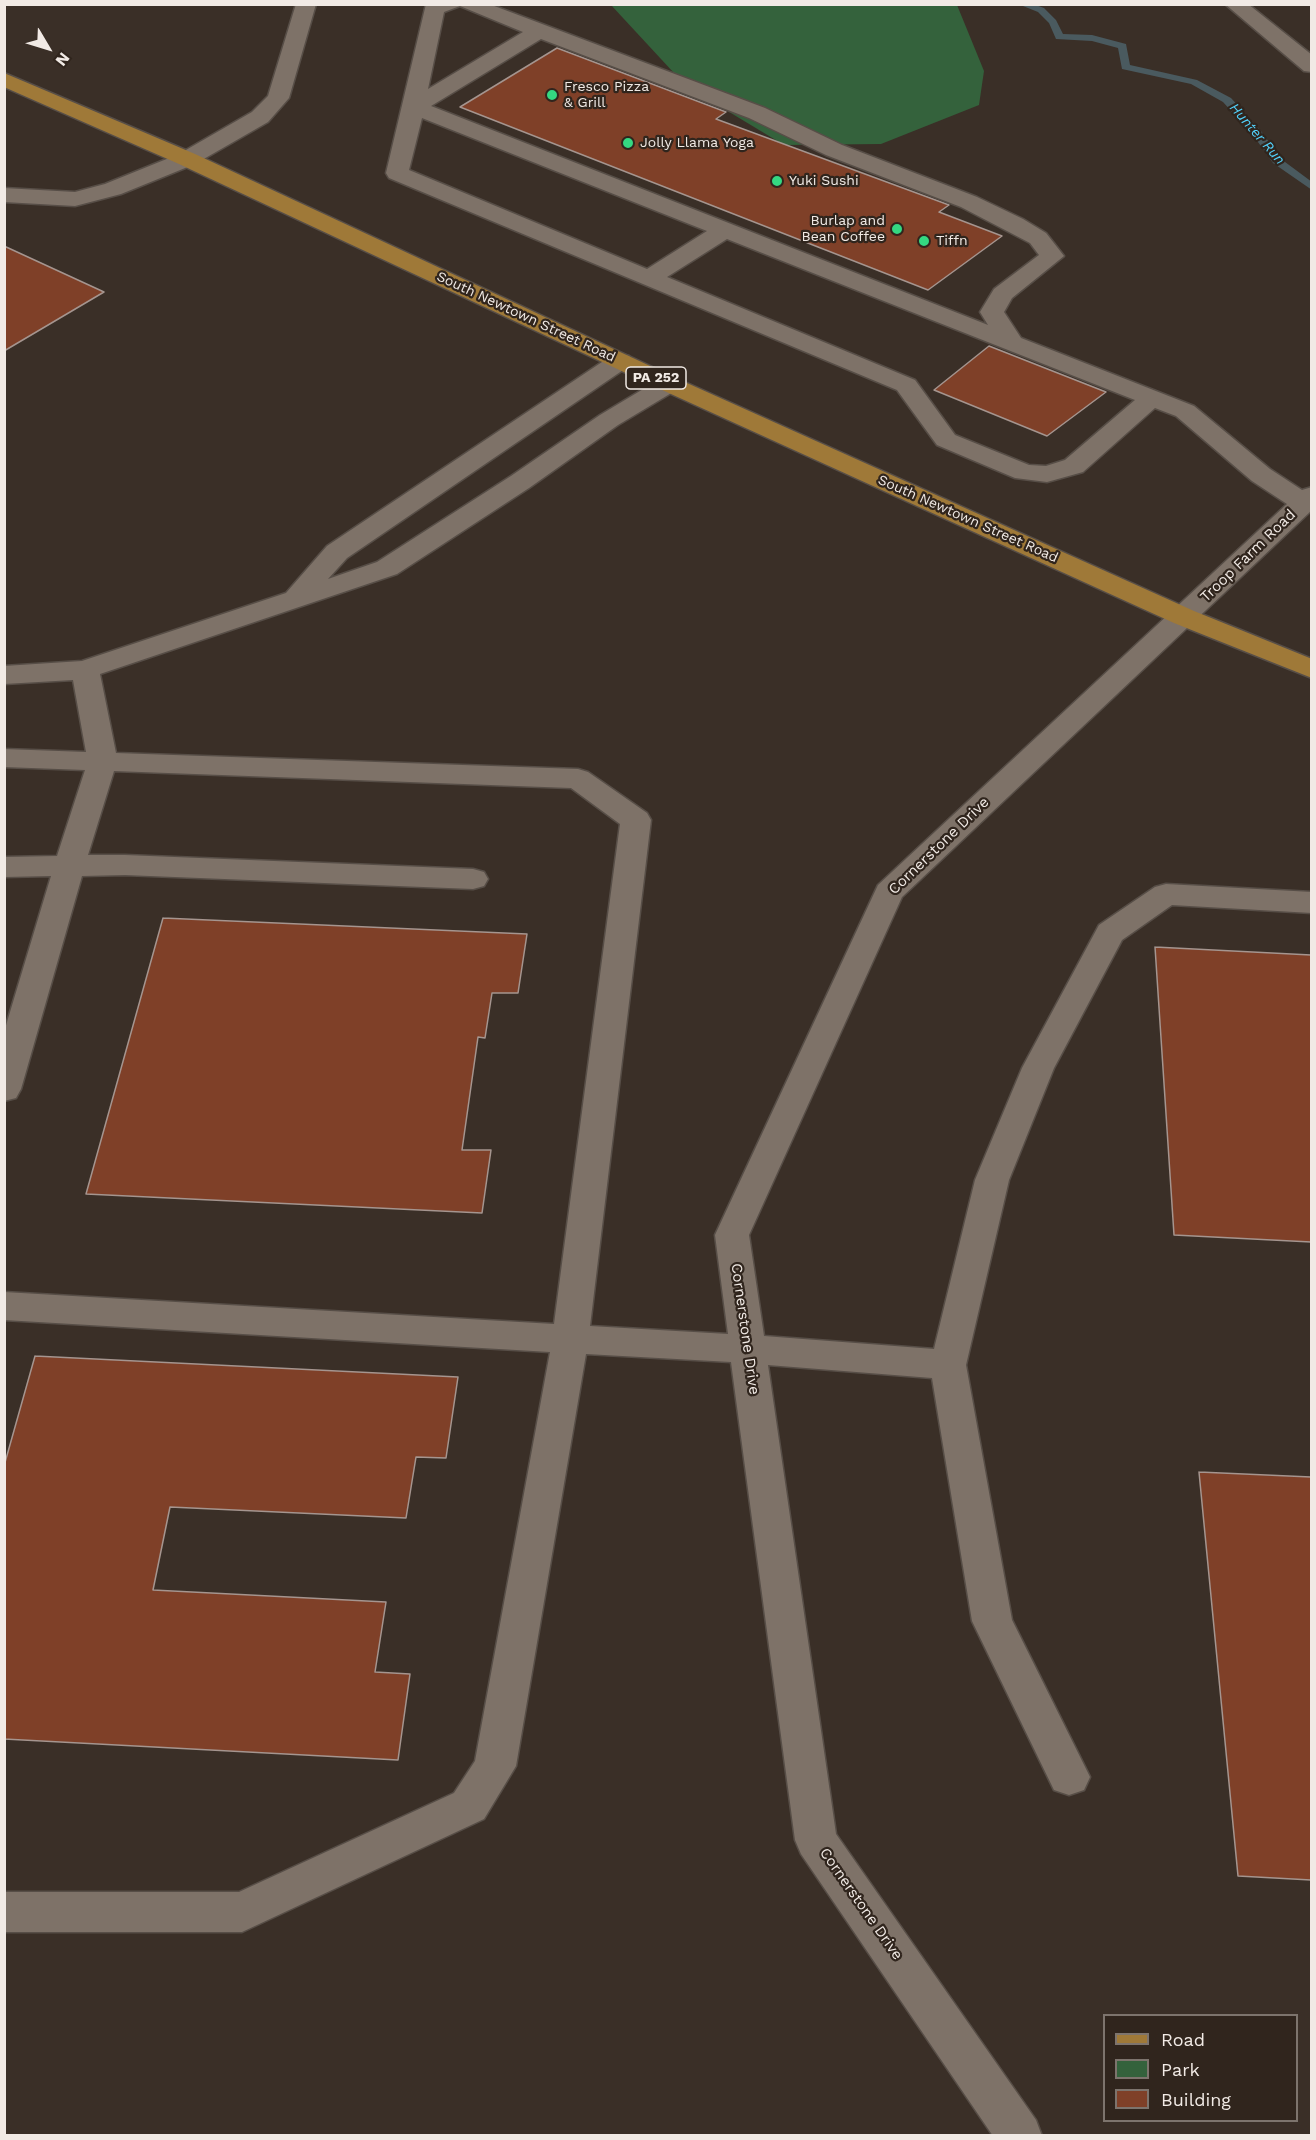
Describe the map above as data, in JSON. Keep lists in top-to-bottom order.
{
  "streets": {
    "main road": ["South Newtown Street Road", "PA 252"],
    "street": ["Troop Farm Road", "Cornerstone Drive"]
  },
  "crossings": [
    ["South Newtown Street Road", "Troop Farm Road"],
    ["South Newtown Street Road", "Cornerstone Drive"],
    ["Troop Farm Road", "Cornerstone Drive"]
  ],
  "water": ["Hunter Run"],
  "places": [
    "Fresco Pizza & Grill",
    "Jolly Llama Yoga",
    "Yuki Sushi",
    "Burlap and Bean Coffee",
    "Tiffn"
  ],
  "legend": ["Road", "Park", "Building"],
  "north": "bottom right"
}
